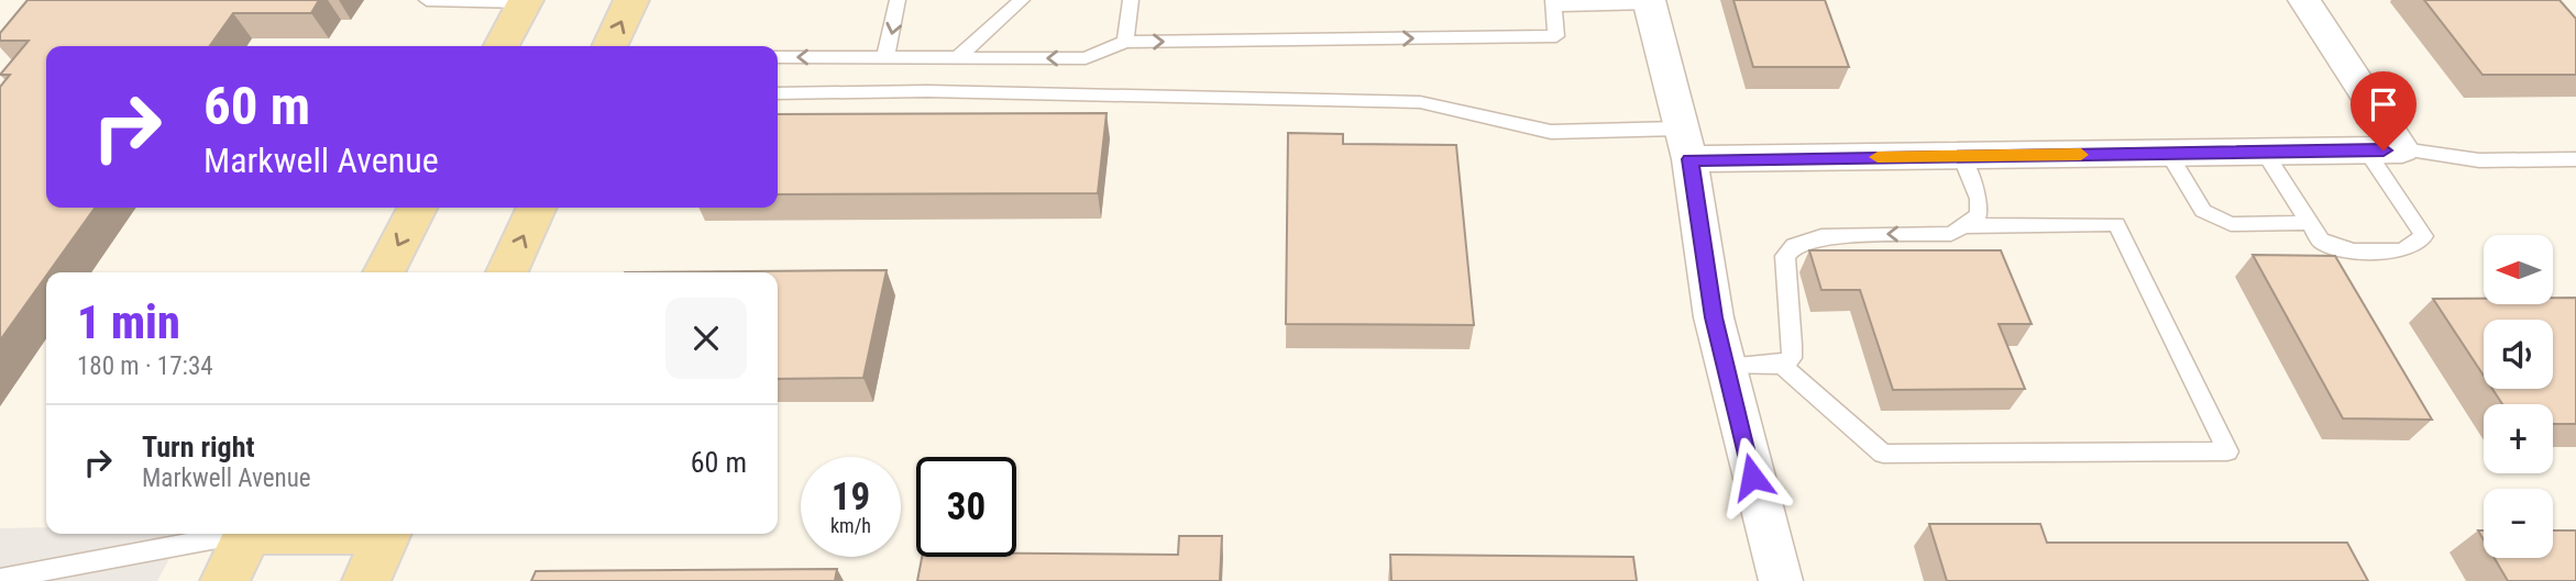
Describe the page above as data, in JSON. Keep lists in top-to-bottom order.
{
  "north": "left",
  "page": {
    "turn": ["60 m", "Markwell Avenue"],
    "map_buttons": ["+", "−"],
    "heading": ["1 min", "180 m · 17:34"],
    "list": [
      {
        "name": "Turn right",
        "note": "Markwell Avenue",
        "value": "60 m"
      }
    ],
    "speed": "19 km/h",
    "limit": "30"
  }
}
